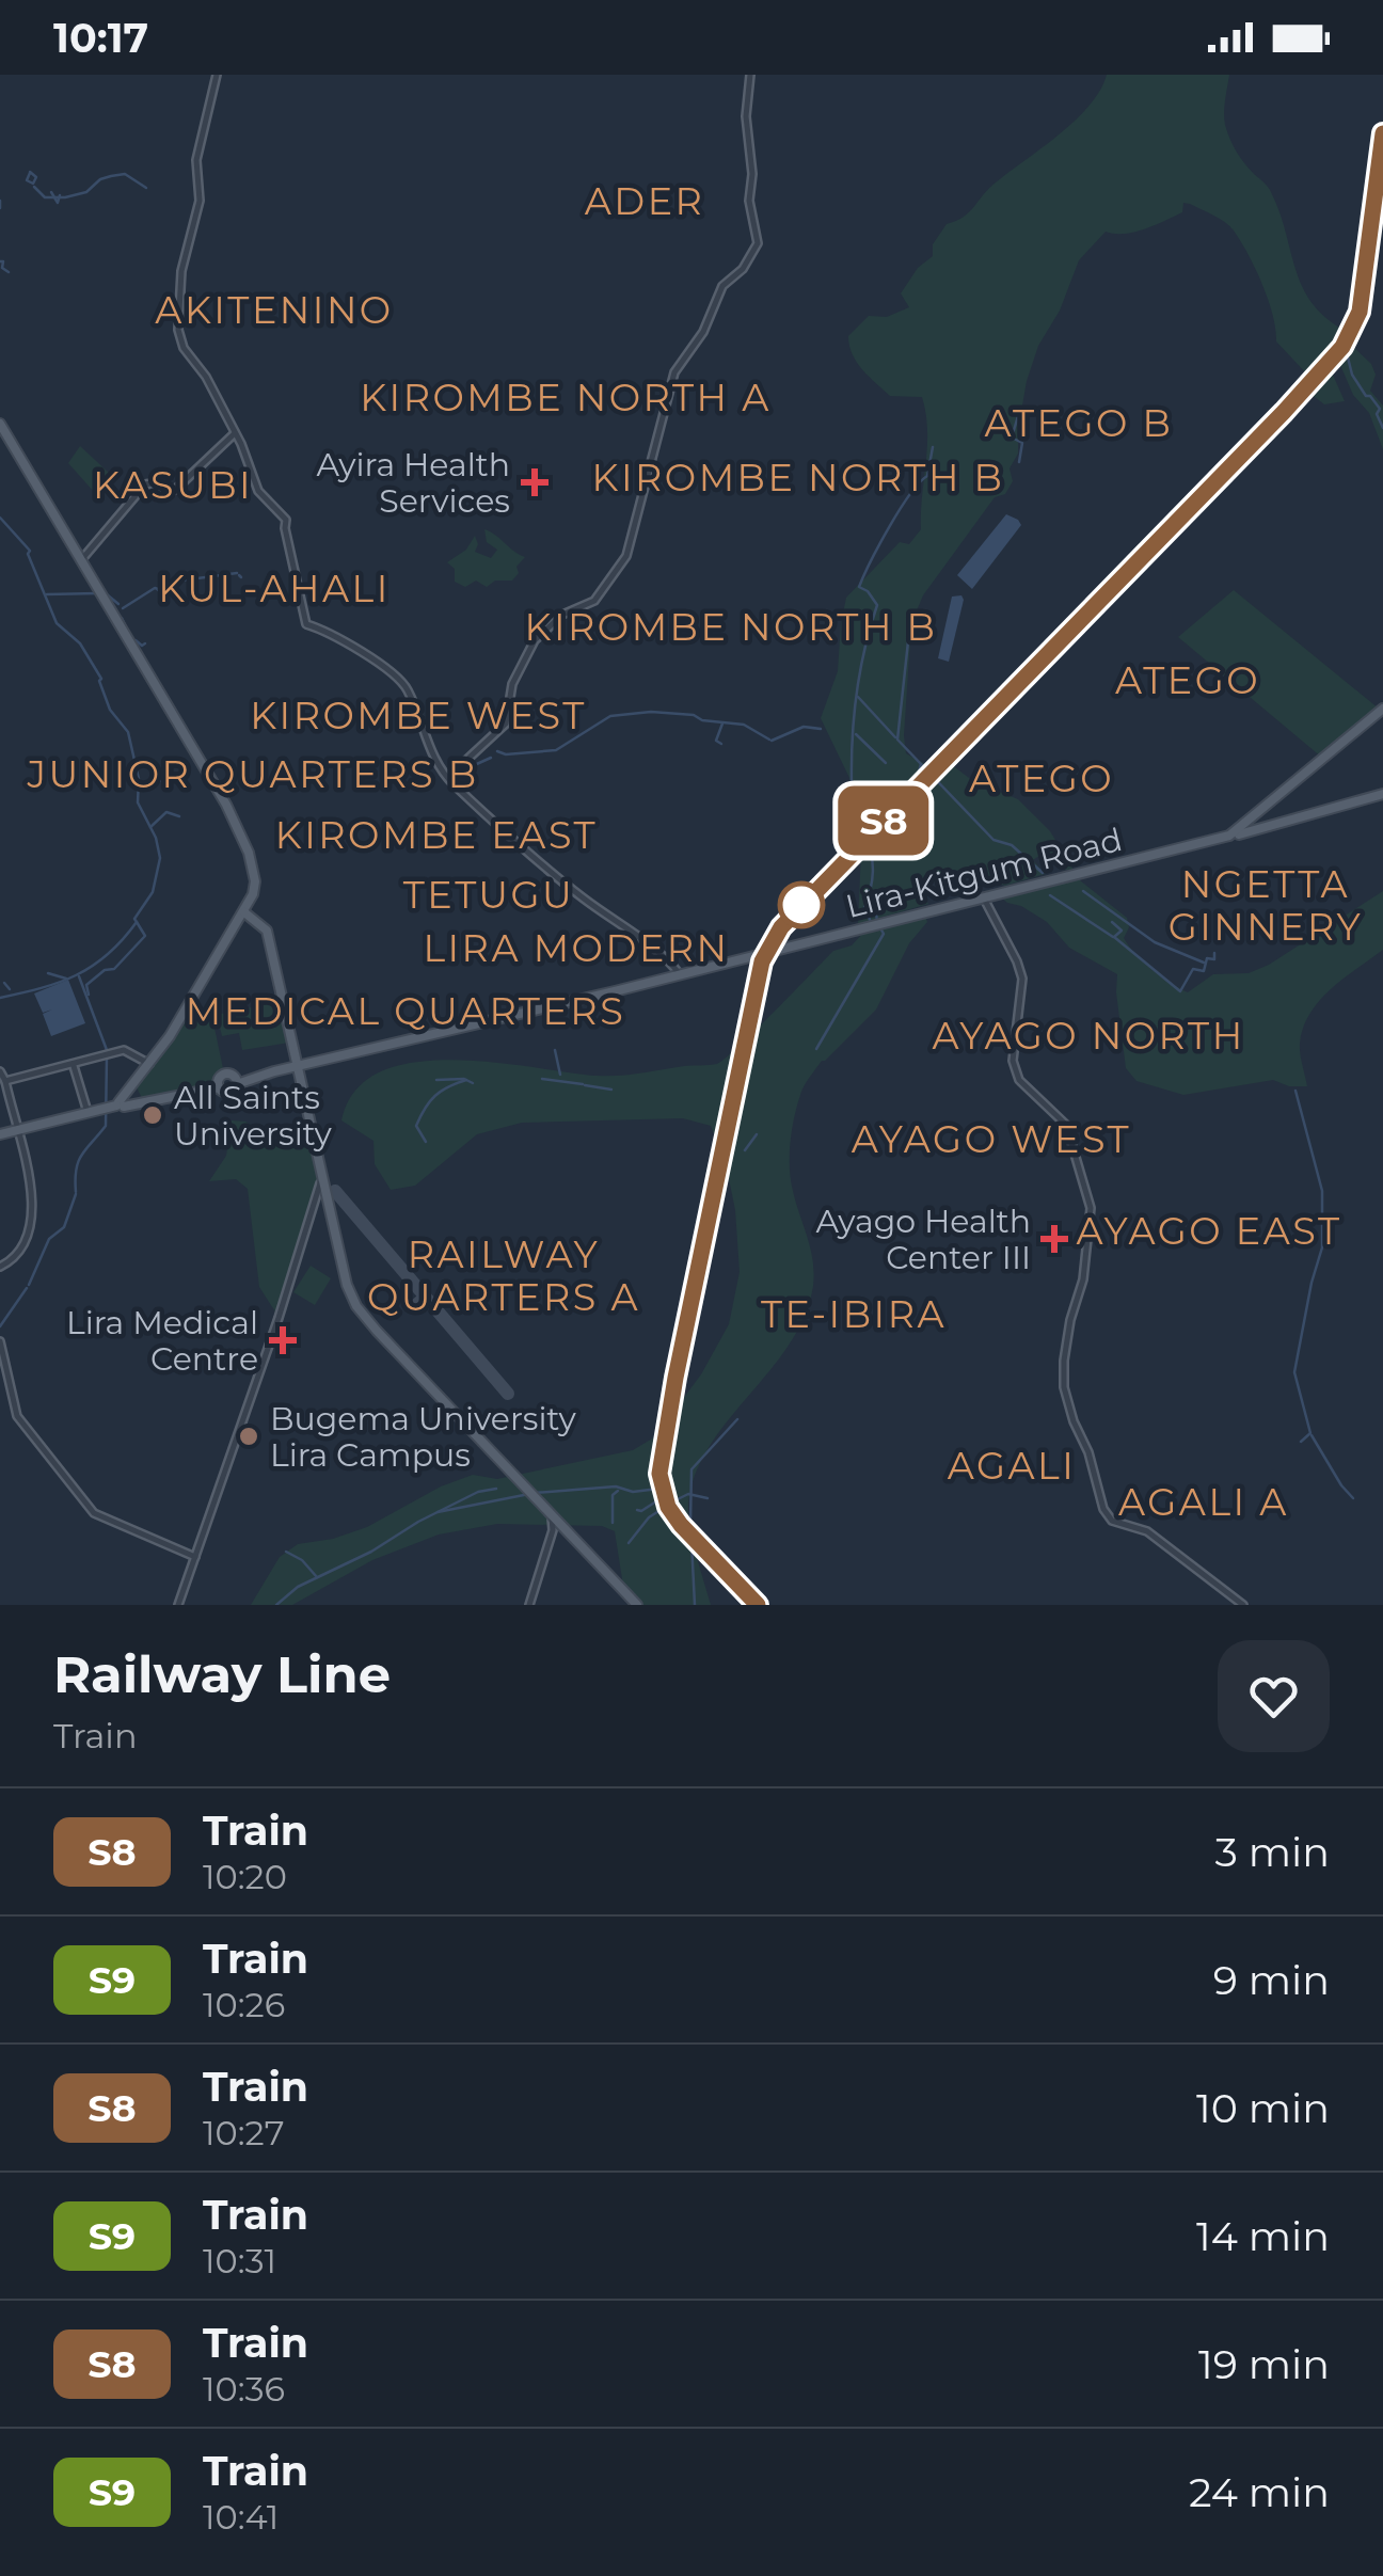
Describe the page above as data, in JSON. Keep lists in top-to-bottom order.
{
  "streets": {
    "main road": ["Lira-Kitgum Road"]
  },
  "districts": [
    "ADER",
    "AKITENINO",
    "KIROMBE NORTH A",
    "ATEGO B",
    "KIROMBE NORTH B",
    "KASUBI",
    "KUL-AHALI",
    "KIROMBE NORTH B",
    "ATEGO",
    "KIROMBE WEST",
    "JUNIOR QUARTERS B",
    "ATEGO",
    "KIROMBE EAST",
    "NGETTA GINNERY",
    "TETUGU",
    "LIRA MODERN",
    "MEDICAL QUARTERS",
    "AYAGO NORTH",
    "AYAGO WEST",
    "AYAGO EAST",
    "RAILWAY QUARTERS A",
    "TE-IBIRA",
    "AGALI",
    "AGALI A"
  ],
  "places": {
    "health": ["Ayira Health Services", "Ayago Health Center III", "Lira Medical Centre"],
    "other": ["All Saints University", "Bugema University Lira Campus"]
  },
  "page": {
    "status": "10:17",
    "on_map": "S8",
    "heading": ["Railway Line", "Train"],
    "list": [
      {
        "mark": "S8",
        "name": "Train",
        "note": "10:20",
        "value": "3 min"
      },
      {
        "mark": "S9",
        "name": "Train",
        "note": "10:26",
        "value": "9 min"
      },
      {
        "mark": "S8",
        "name": "Train",
        "note": "10:27",
        "value": "10 min"
      },
      {
        "mark": "S9",
        "name": "Train",
        "note": "10:31",
        "value": "14 min"
      },
      {
        "mark": "S8",
        "name": "Train",
        "note": "10:36",
        "value": "19 min"
      },
      {
        "mark": "S9",
        "name": "Train",
        "note": "10:41",
        "value": "24 min"
      }
    ]
  }
}
